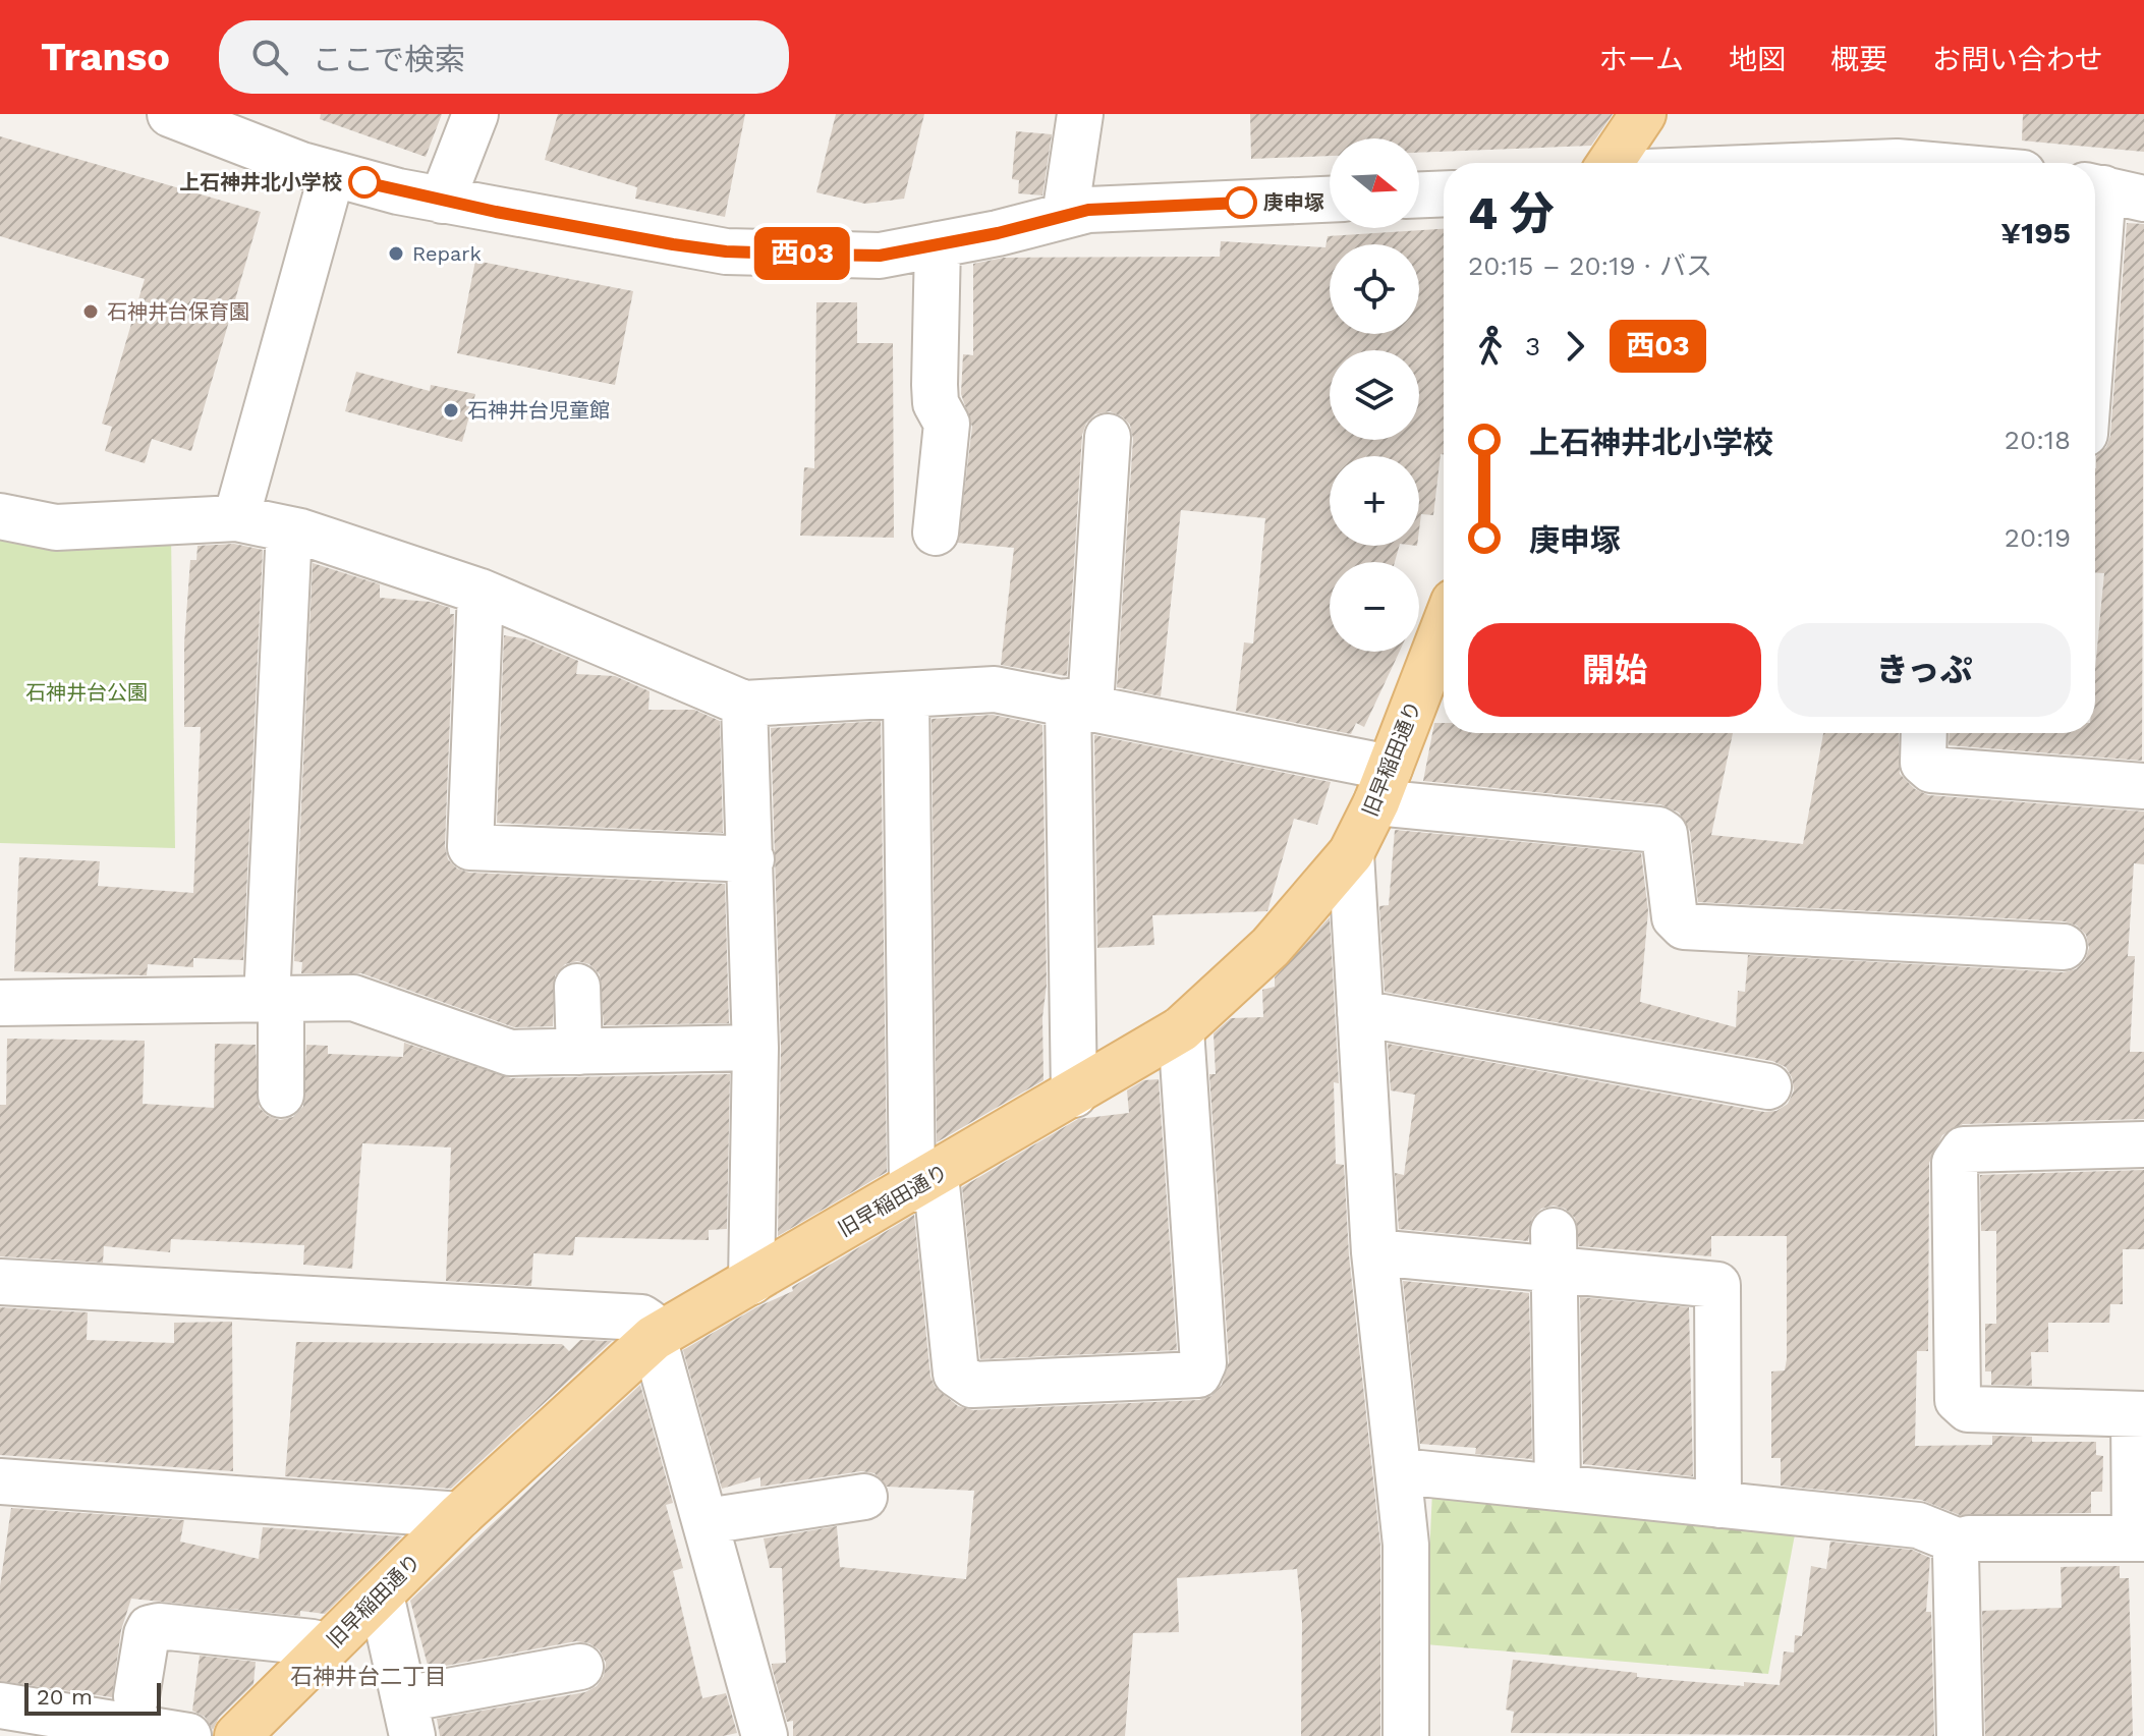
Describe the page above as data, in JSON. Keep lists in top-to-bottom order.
{
  "streets": {
    "main road": ["旧早稲田通り"]
  },
  "districts": ["石神井台二丁目"],
  "parks": ["石神井台公園"],
  "places": [
    "上石神井北小学校",
    "庚申塚",
    "Repark",
    "石神井台保育園",
    "石神井台児童館"
  ],
  "lines": ["bus line 西03"],
  "scale_bar": "20 m",
  "north": "right",
  "page": {
    "header": "Transo",
    "search": "ここで検索",
    "nav": [
      "ホーム",
      "地図",
      "概要",
      "お問い合わせ"
    ],
    "on_map": "西03",
    "map_buttons": ["+", "−"],
    "heading": ["4 分", "20:15 – 20:19 · バス", "¥195"],
    "legs": ["3", "西03"],
    "list": [
      {
        "name": "上石神井北小学校",
        "value": "20:18"
      },
      {
        "name": "庚申塚",
        "value": "20:19"
      }
    ],
    "buttons": ["開始", "きっぷ"],
    "scale": "20 m"
  }
}
